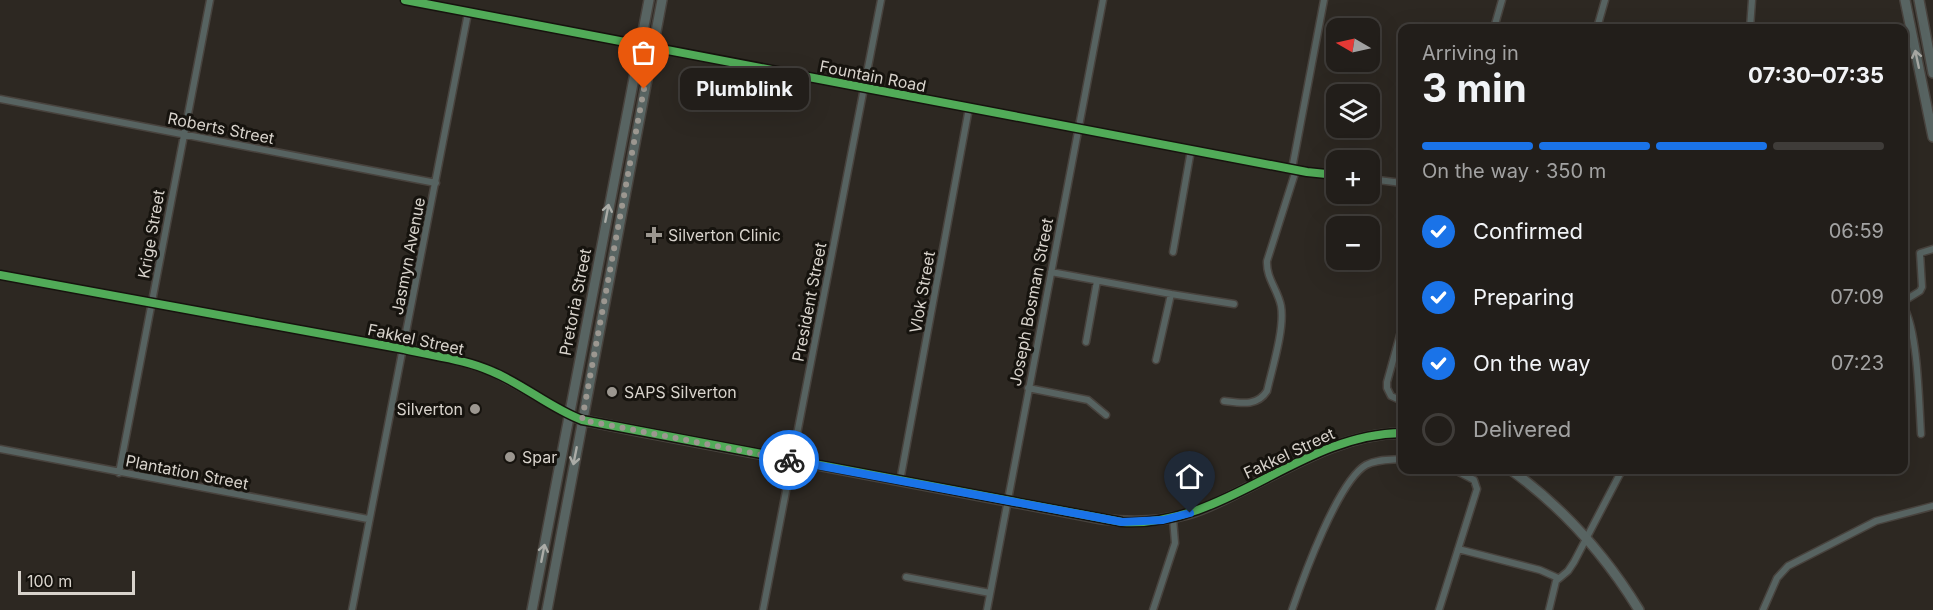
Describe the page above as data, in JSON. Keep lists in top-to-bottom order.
{
  "streets": {
    "main road": ["Pretoria Street", "Fakkel Street"],
    "street": [
      "Fountain Road",
      "Roberts Street",
      "Krige Street",
      "Jasmyn Avenue",
      "Vlok Street",
      "President Street",
      "Joseph Bosman Street",
      "Plantation Street"
    ]
  },
  "crossings": [
    ["Fountain Road", "Jasmyn Avenue"],
    ["Fountain Road", "Vlok Street"],
    ["Fountain Road", "Pretoria Street"],
    ["Fountain Road", "President Street"],
    ["Fountain Road", "Joseph Bosman Street"],
    ["Roberts Street", "Krige Street"],
    ["Roberts Street", "Jasmyn Avenue"],
    ["Krige Street", "Fakkel Street"],
    ["Krige Street", "Plantation Street"],
    ["Jasmyn Avenue", "Fakkel Street"],
    ["Jasmyn Avenue", "Plantation Street"],
    ["Vlok Street", "Fakkel Street"],
    ["Pretoria Street", "Fakkel Street"],
    ["President Street", "Fakkel Street"],
    ["Joseph Bosman Street", "Fakkel Street"]
  ],
  "places": {
    "other": [
      "Plumblink",
      "SAPS Silverton",
      "Silverton",
      "Spar"
    ],
    "health": ["Silverton Clinic"]
  },
  "scale_bar": "100 m",
  "north": "left",
  "page": {
    "map_buttons": ["+", "−"],
    "heading": ["3 min", "Arriving in", "07:30–07:35"],
    "bubble": "Plumblink",
    "bar": "On the way · 350 m",
    "list": [
      ["Confirmed", "06:59"],
      ["Preparing", "07:09"],
      ["On the way", "07:23"],
      "Delivered"
    ],
    "scale": "100 m"
  }
}
